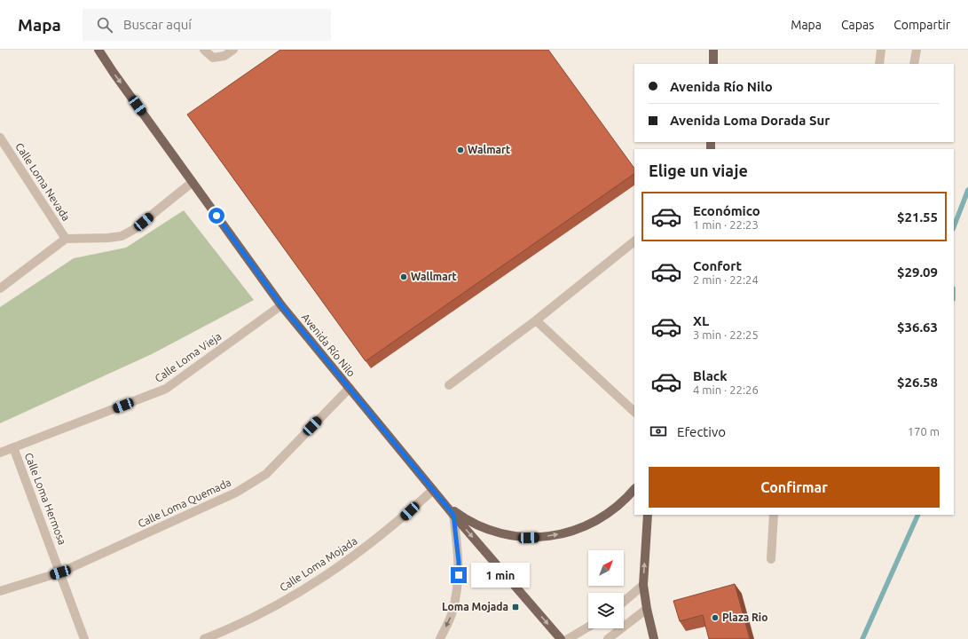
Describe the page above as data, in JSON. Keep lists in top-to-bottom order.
{
  "streets": {
    "main road": ["Avenida Río Nilo"],
    "street": [
      "Calle Loma Nevada",
      "Calle Loma Vieja",
      "Calle Loma Hermosa",
      "Calle Loma Quemada",
      "Calle Loma Mojada"
    ]
  },
  "crossings": [
    ["Avenida Río Nilo", "Calle Loma Vieja"],
    ["Avenida Río Nilo", "Calle Loma Quemada"],
    ["Avenida Río Nilo", "Calle Loma Mojada"],
    ["Calle Loma Vieja", "Calle Loma Hermosa"],
    ["Calle Loma Hermosa", "Calle Loma Quemada"]
  ],
  "one_way": ["Avenida Río Nilo"],
  "places": {
    "other": ["Walmart", "Wallmart", "Plaza Rio"],
    "transit": ["Loma Mojada"]
  },
  "north": "top right",
  "page": {
    "header": "Mapa",
    "search": "Buscar aquí",
    "nav": ["Mapa", "Capas", "Compartir"],
    "banner": ["Avenida Río Nilo", "Avenida Loma Dorada Sur"],
    "heading": "Elige un viaje",
    "list": [
      {
        "name": "Económico",
        "note": "1 min · 22:23",
        "value": "$21.55"
      },
      {
        "name": "Confort",
        "note": "2 min · 22:24",
        "value": "$29.09"
      },
      {
        "name": "XL",
        "note": "3 min · 22:25",
        "value": "$36.63"
      },
      {
        "name": "Black",
        "note": "4 min · 22:26",
        "value": "$26.58"
      }
    ],
    "pay": ["Efectivo", "170 m"],
    "buttons": "Confirmar",
    "bubble": "1 min"
  }
}
